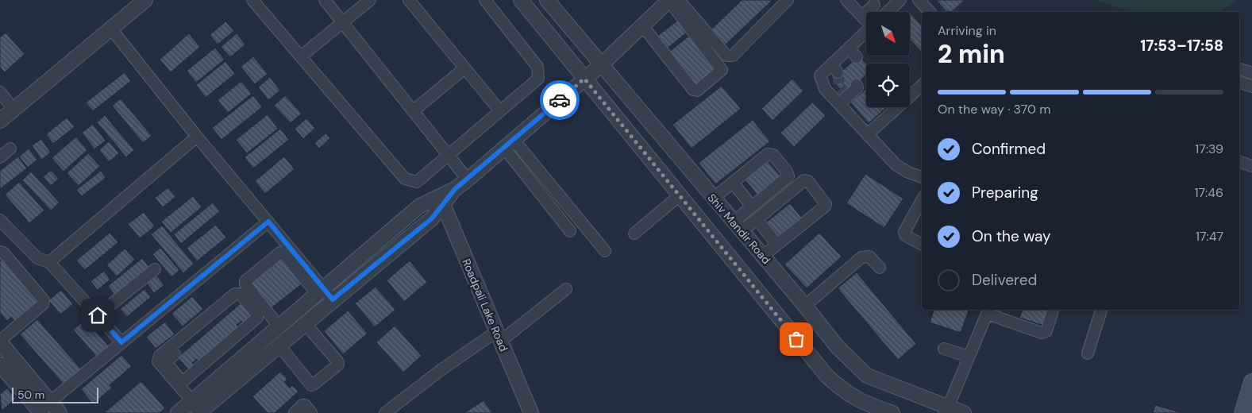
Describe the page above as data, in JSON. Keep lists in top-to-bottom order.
{
  "streets": {
    "street": ["Shiv Mandir Road", "Roadpali Lake Road"]
  },
  "scale_bar": "50 m",
  "north": "bottom right",
  "page": {
    "heading": ["2 min", "Arriving in", "17:53–17:58"],
    "bar": "On the way · 370 m",
    "list": [
      ["Confirmed", "17:39"],
      ["Preparing", "17:46"],
      ["On the way", "17:47"],
      "Delivered"
    ],
    "scale": "50 m"
  }
}
